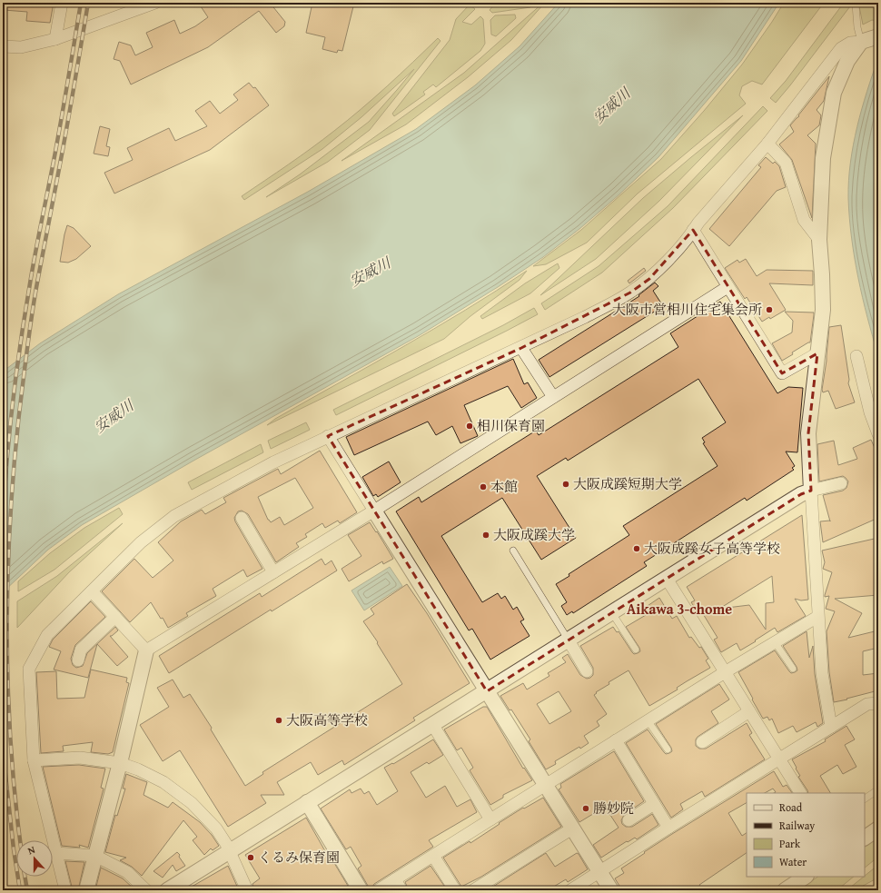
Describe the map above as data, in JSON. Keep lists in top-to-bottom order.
{
  "districts": ["Aikawa 3-chome"],
  "water": ["安威川"],
  "places": [
    "大阪市営相川住宅集会所",
    "相川保育園",
    "大阪成蹊短期大学",
    "本館",
    "大阪成蹊大学",
    "大阪成蹊女子高等学校",
    "大阪高等学校",
    "勝妙院",
    "くるみ保育園"
  ],
  "legend": [
    "Road",
    "Railway",
    "Park",
    "Water"
  ],
  "north": "top"
}
